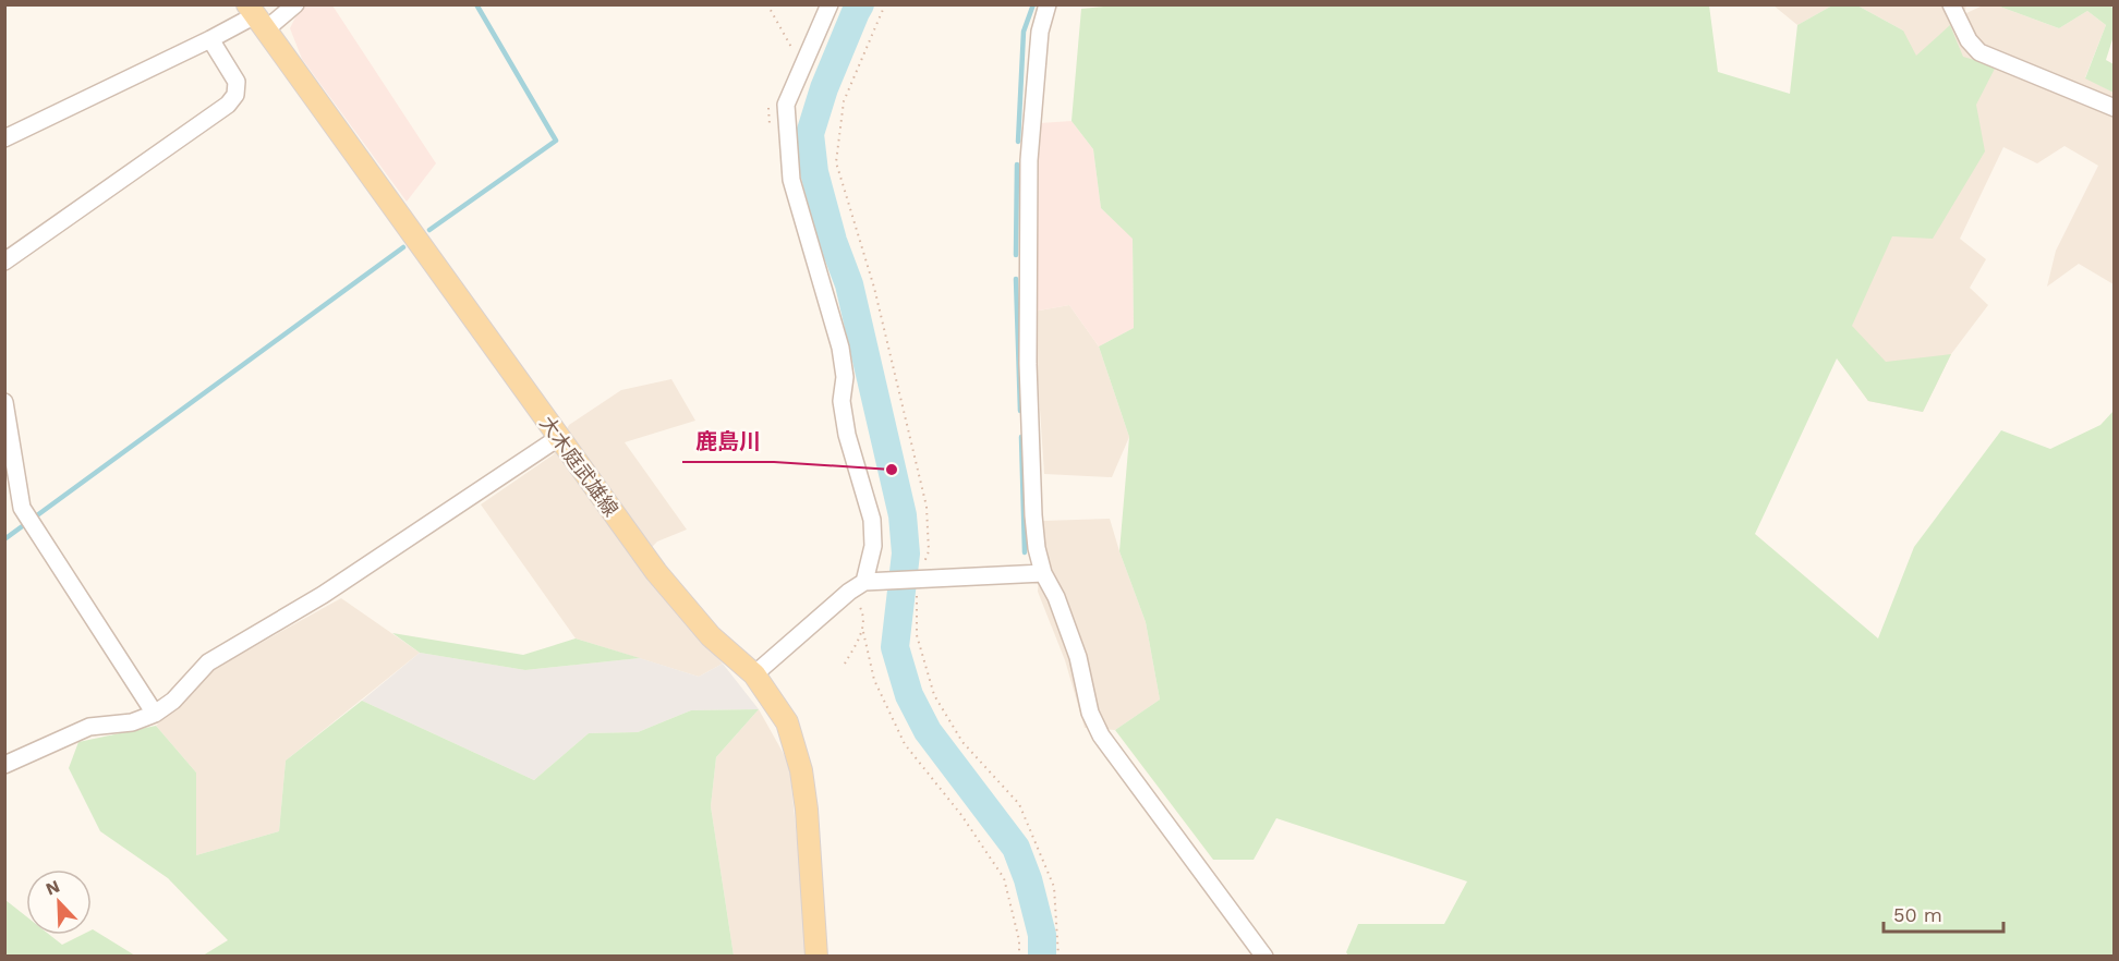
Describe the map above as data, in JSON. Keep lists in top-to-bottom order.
{
  "streets": {
    "main road": ["大木庭武雄線"]
  },
  "places": ["鹿島川"],
  "scale_bar": "50 m",
  "north": "top left"
}
